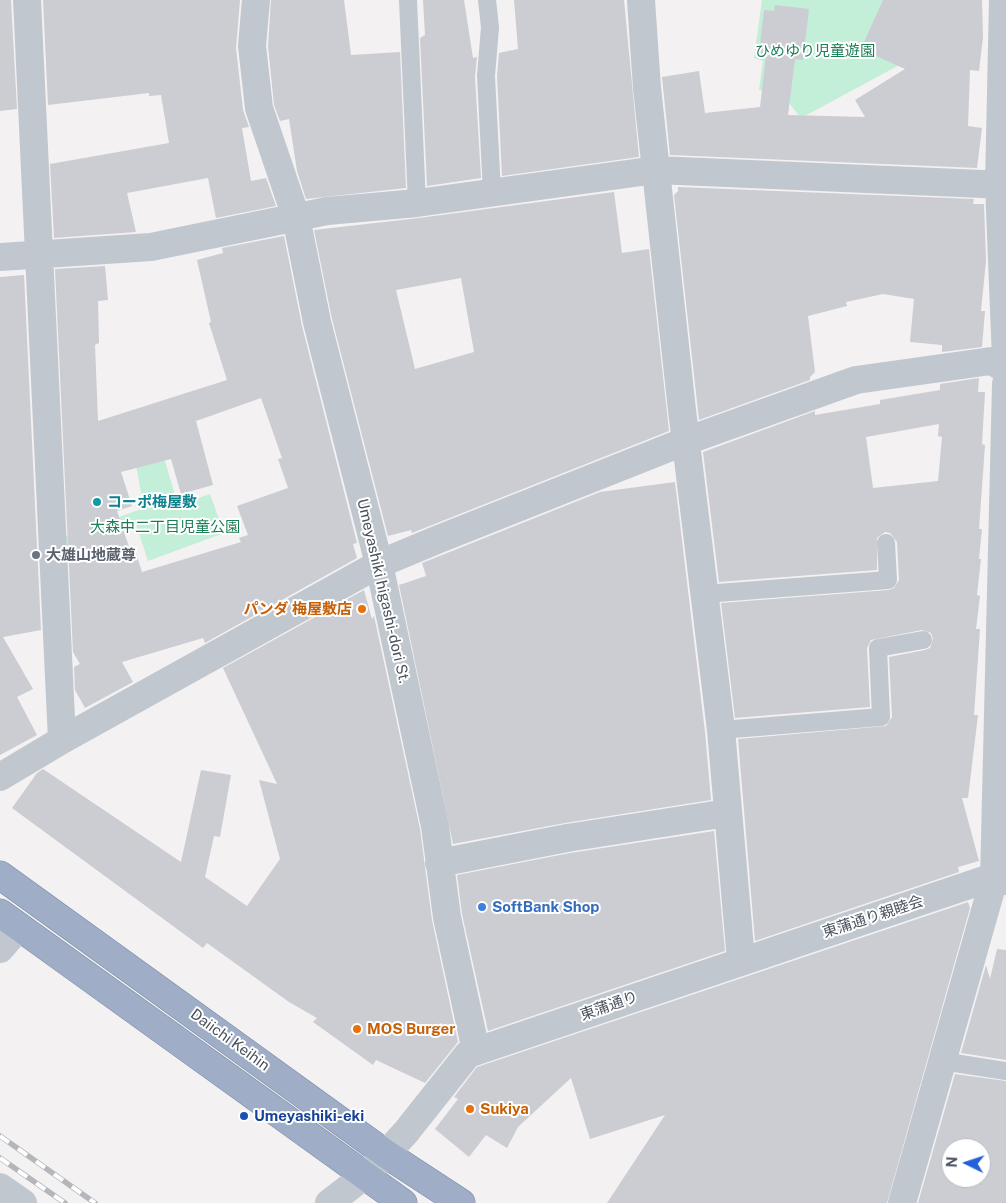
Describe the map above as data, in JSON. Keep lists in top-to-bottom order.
{
  "streets": {
    "highway": ["Daiichi Keihin"],
    "street": ["Umeyashiki higashi-dori St.", "東蒲通り親睦会", "東蒲通り"]
  },
  "crossings": [
    ["Umeyashiki higashi-dori St.", "東蒲通り"],
    ["東蒲通り親睦会", "東蒲通り"]
  ],
  "parks": ["ひめゆり児童遊園", "大森中二丁目児童公園"],
  "places": [
    "コーポ梅屋敷",
    "大雄山地蔵尊",
    "パンダ 梅屋敷店",
    "SoftBank Shop",
    "MOS Burger",
    "Sukiya",
    "Umeyashiki-eki"
  ],
  "north": "left"
}
